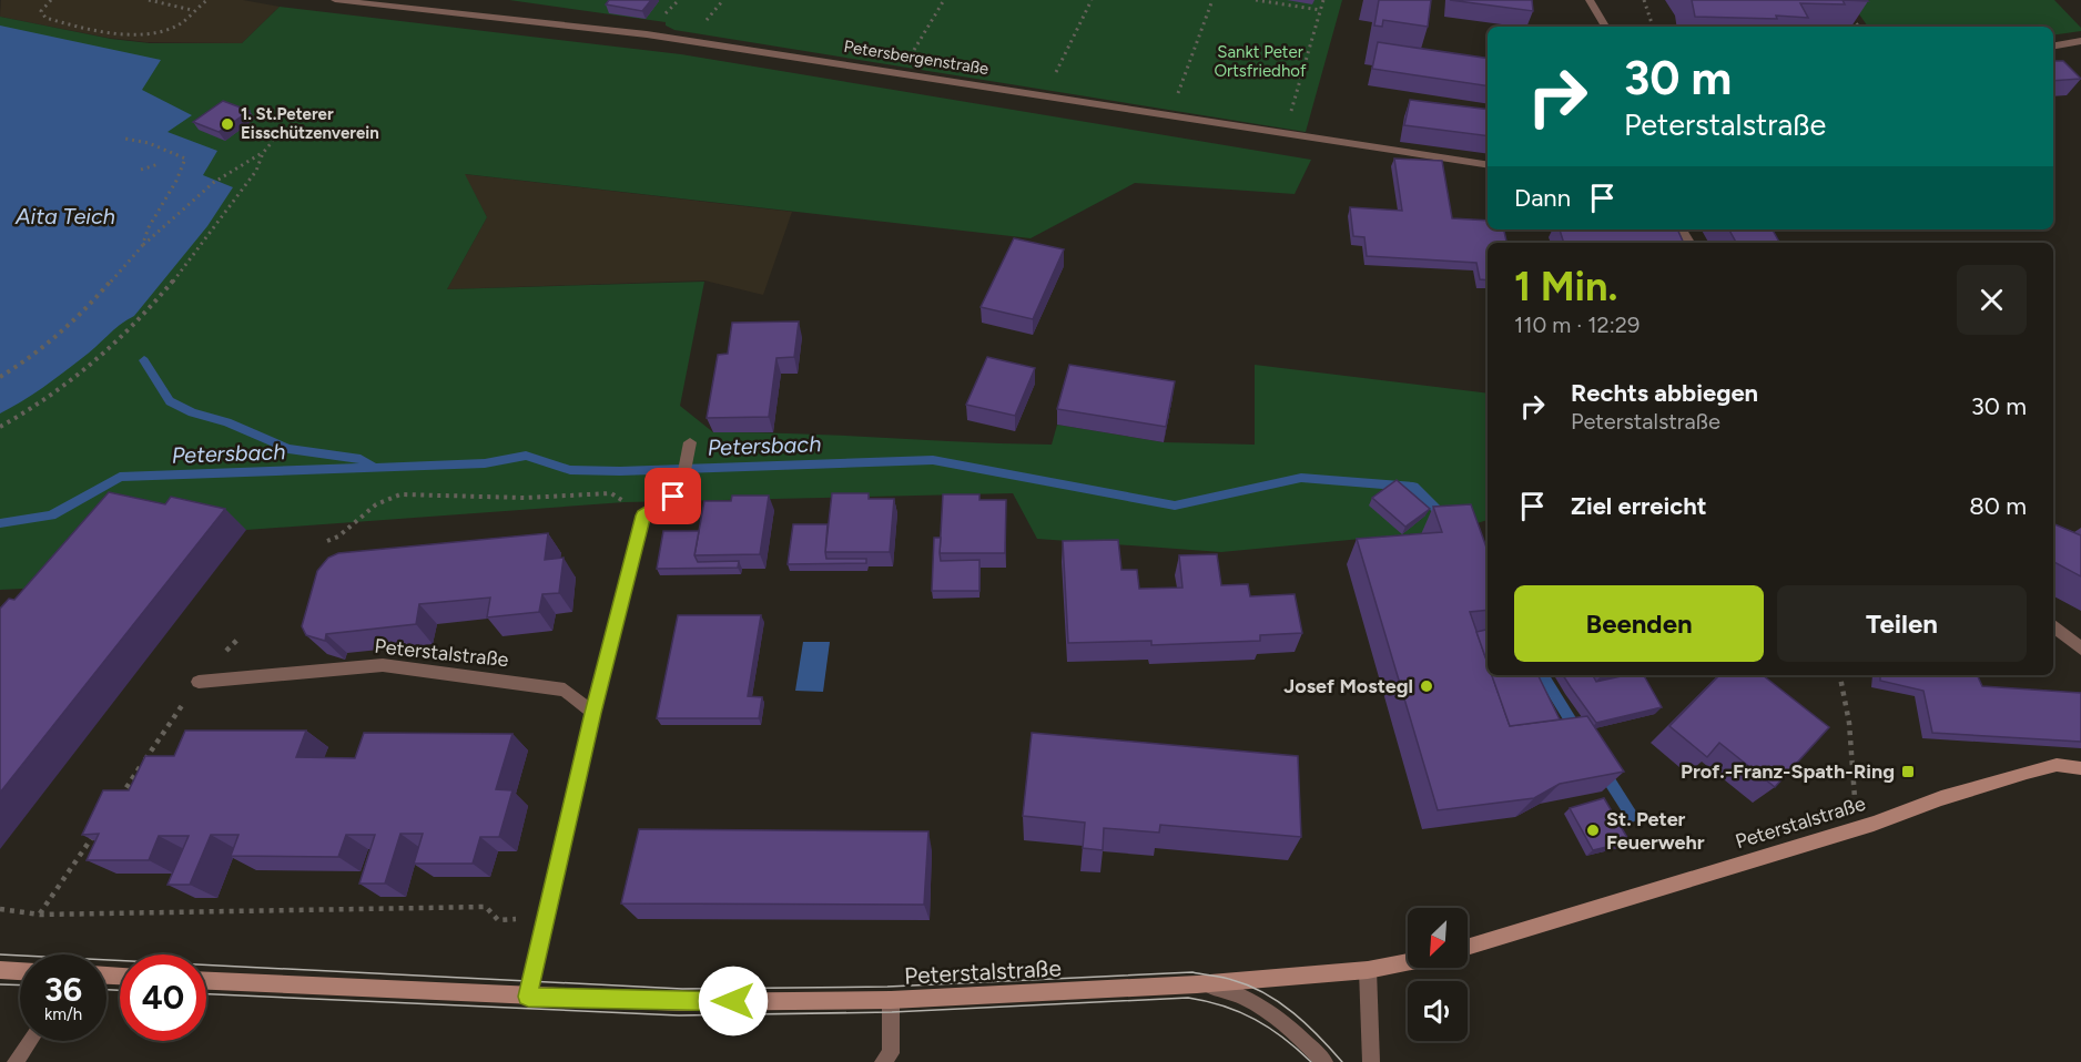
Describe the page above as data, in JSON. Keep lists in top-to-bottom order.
{
  "streets": {
    "street": ["Petersbergenstraße", "Peterstalstraße"]
  },
  "water": ["Aita Teich", "Petersbach"],
  "parks": ["Sankt Peter Ortsfriedhof"],
  "places": {
    "other": ["1. St.Peterer Eisschützenverein", "Josef Mostegl", "St. Peter Feuerwehr"],
    "transit": ["Prof.-Franz-Spath-Ring"]
  },
  "north": "bottom left",
  "page": {
    "turn": ["30 m", "Peterstalstraße"],
    "then": "Dann",
    "heading": ["1 Min.", "110 m · 12:29"],
    "list": [
      {
        "name": "Rechts abbiegen",
        "note": "Peterstalstraße",
        "value": "30 m"
      },
      {
        "name": "Ziel erreicht",
        "value": "80 m"
      }
    ],
    "buttons": ["Beenden", "Teilen"],
    "speed": "36 km/h",
    "limit": "40"
  }
}
